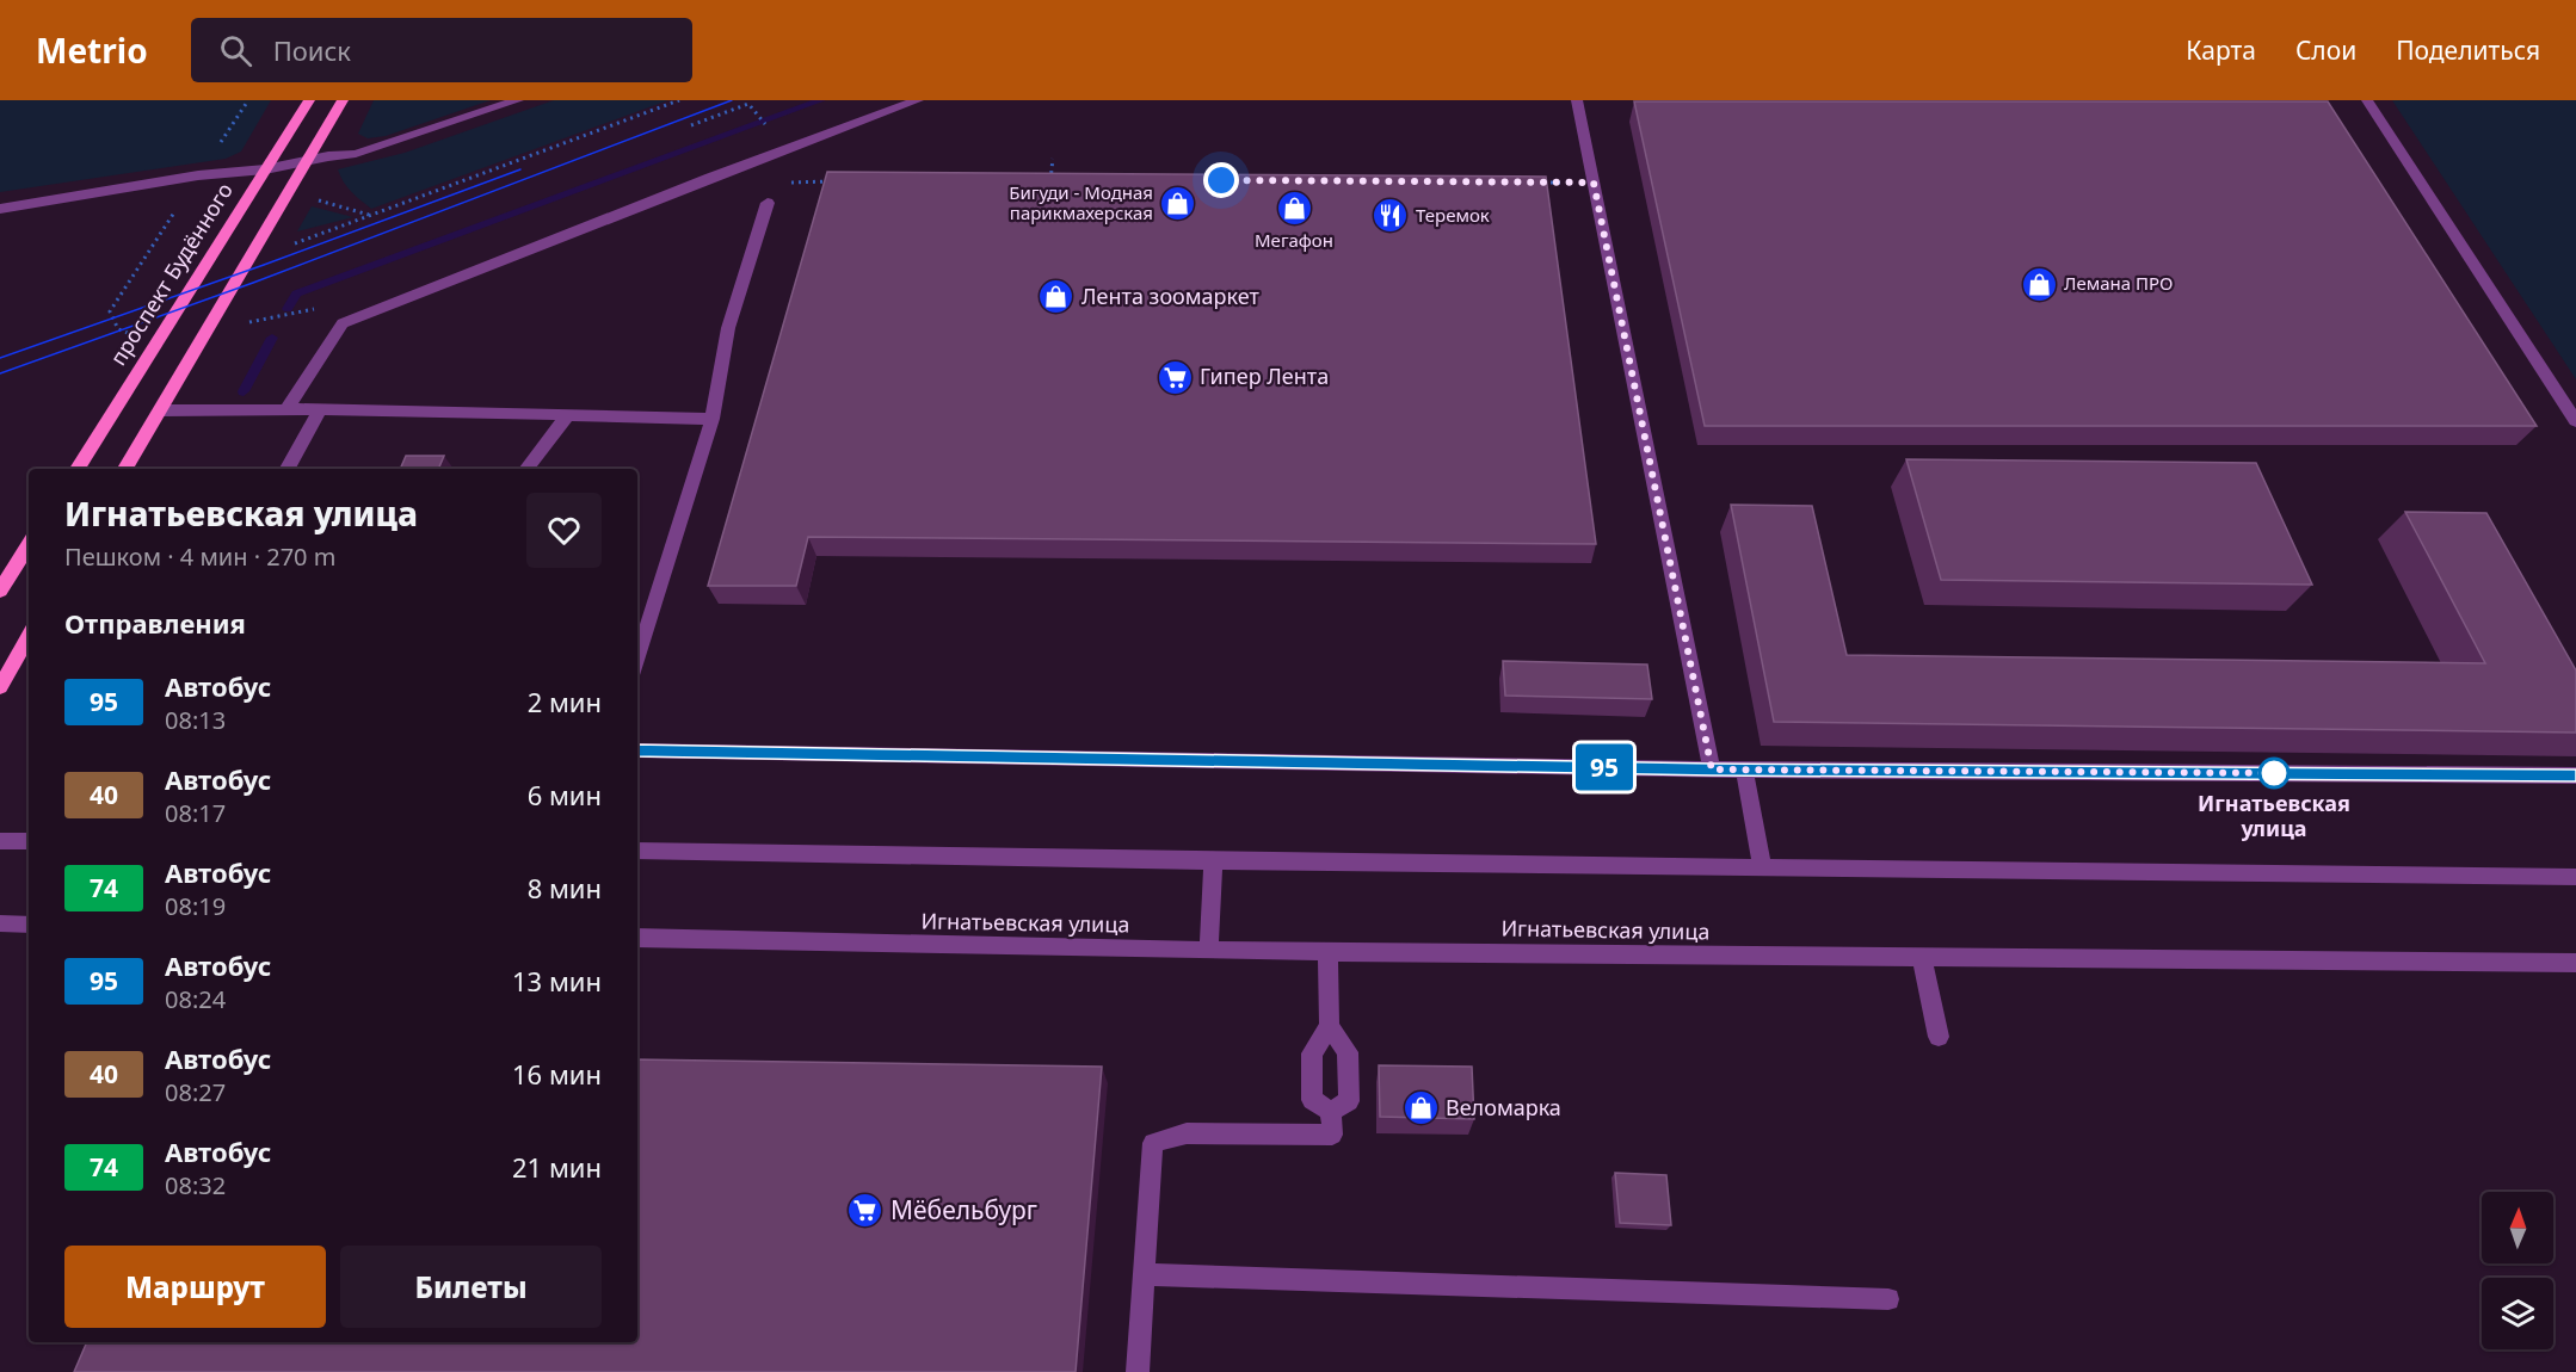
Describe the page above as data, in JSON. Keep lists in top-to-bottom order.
{
  "streets": {
    "main road": ["проспект Будённого"],
    "street": ["Игнатьевская улица"]
  },
  "places": {
    "shop": [
      "Бигуди - Модная парикмахерская",
      "Мегафон",
      "Лемана ПРО",
      "Лента зоомаркет",
      "Веломарка"
    ],
    "restaurant": ["Теремок"],
    "supermarket": ["Гипер Лента", "Мёбельбург"],
    "other": ["Игнатьевская улица"]
  },
  "lines": ["bus line 95"],
  "north": "top",
  "page": {
    "header": "Metrio",
    "search": "Поиск",
    "nav": ["Карта", "Слои", "Поделиться"],
    "on_map": "95",
    "heading": [
      ["Игнатьевская улица", "Пешком · 4 мин · 270 m"],
      "Отправления"
    ],
    "list": [
      {
        "mark": "95",
        "name": "Автобус",
        "note": "08:13",
        "value": "2 мин"
      },
      {
        "mark": "40",
        "name": "Автобус",
        "note": "08:17",
        "value": "6 мин"
      },
      {
        "mark": "74",
        "name": "Автобус",
        "note": "08:19",
        "value": "8 мин"
      },
      {
        "mark": "95",
        "name": "Автобус",
        "note": "08:24",
        "value": "13 мин"
      },
      {
        "mark": "40",
        "name": "Автобус",
        "note": "08:27",
        "value": "16 мин"
      },
      {
        "mark": "74",
        "name": "Автобус",
        "note": "08:32",
        "value": "21 мин"
      }
    ],
    "buttons": ["Маршрут", "Билеты"]
  }
}
